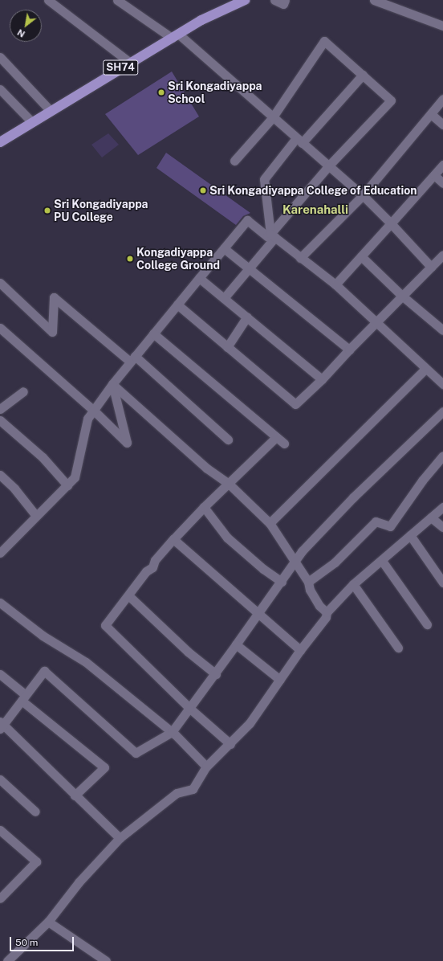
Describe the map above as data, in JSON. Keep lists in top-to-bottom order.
{
  "streets": {
    "main road": ["SH74"]
  },
  "districts": ["Karenahalli"],
  "places": [
    "Sri Kongadiyappa School",
    "Sri Kongadiyappa College of Education",
    "Sri Kongadiyappa PU College",
    "Kongadiyappa College Ground"
  ],
  "scale_bar": "50 m",
  "north": "bottom left"
}
